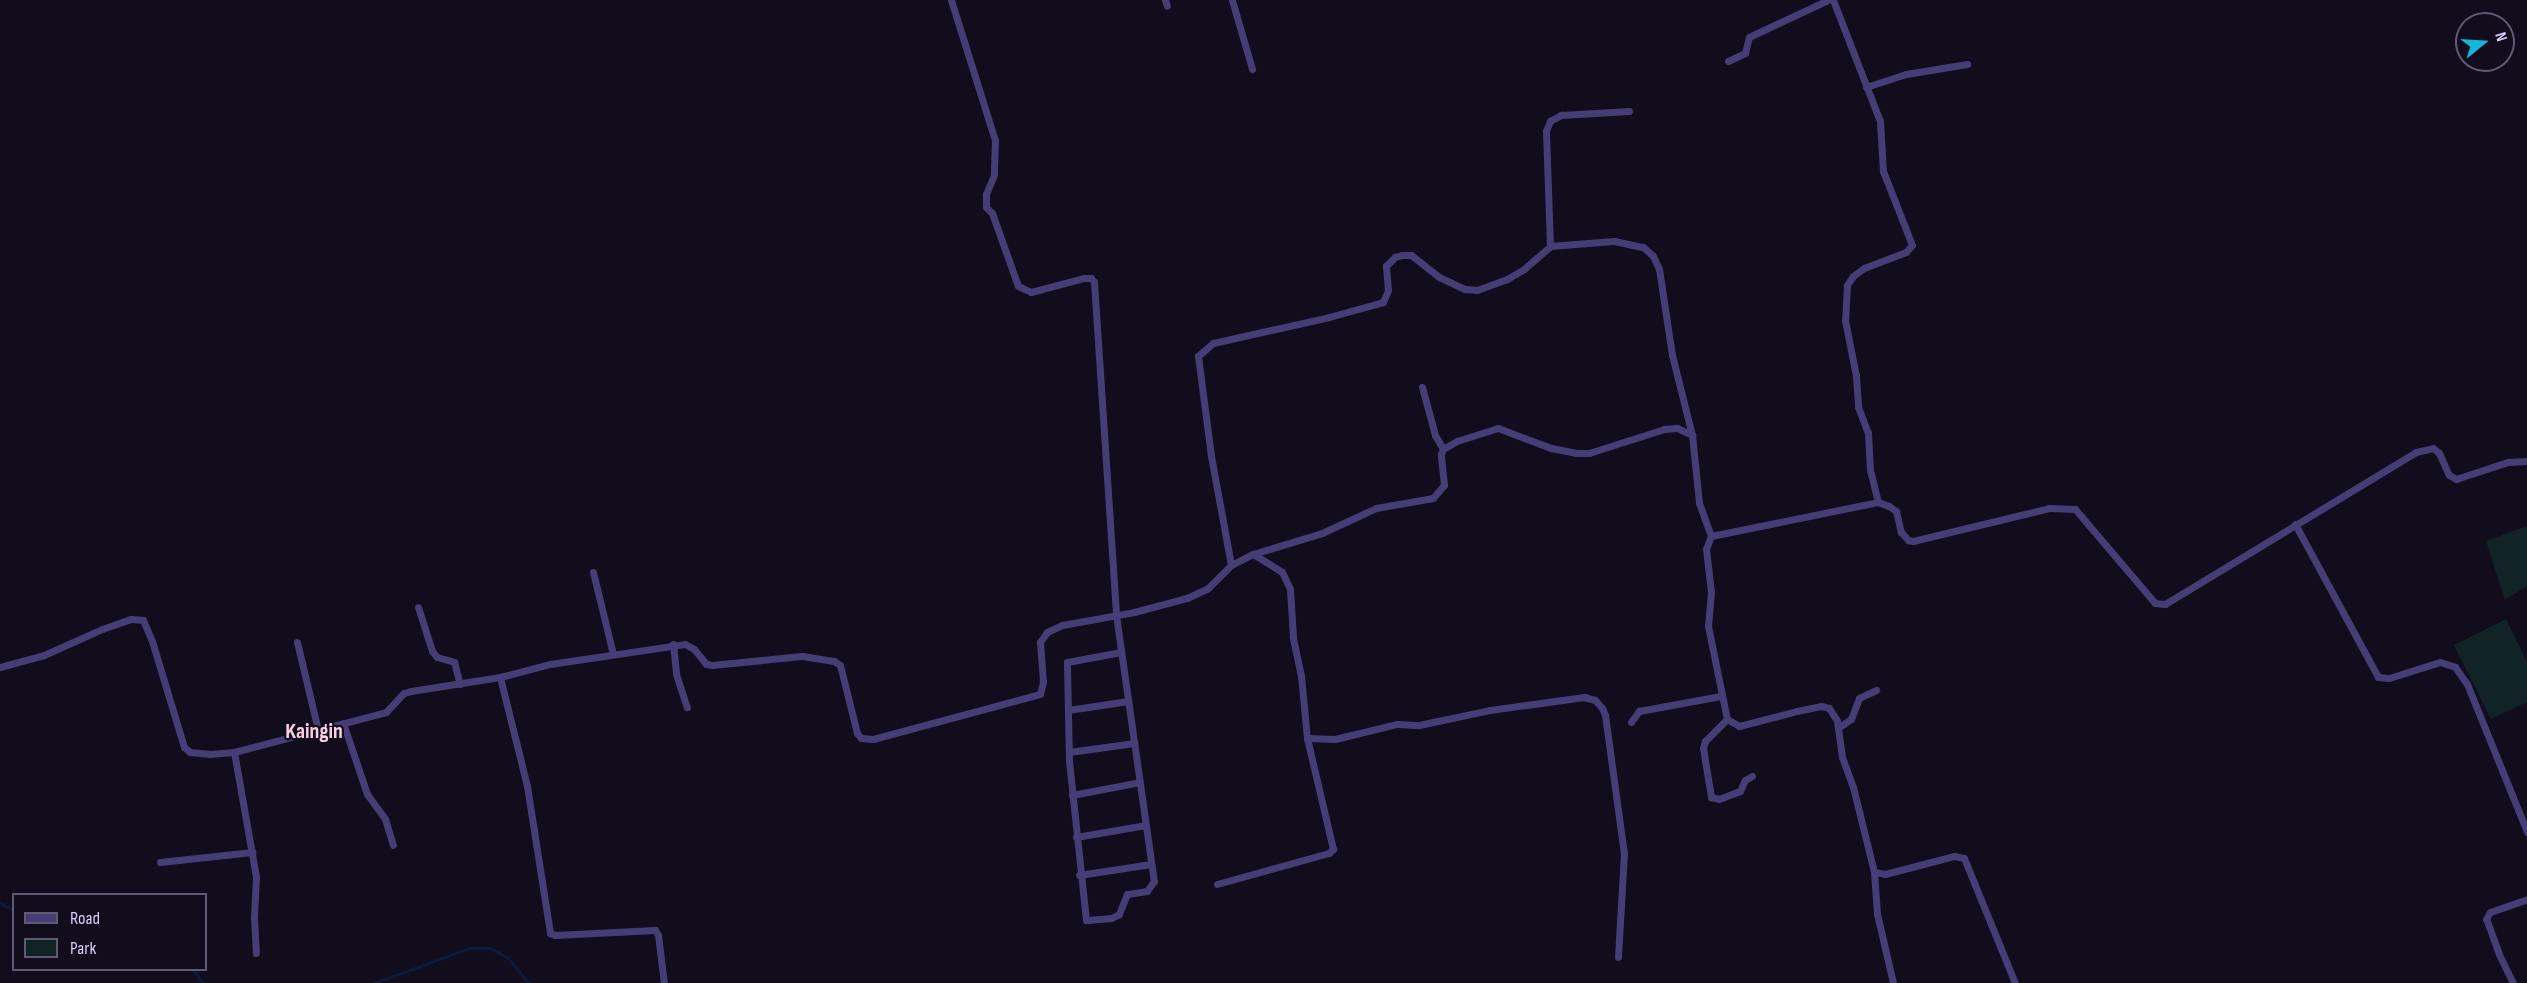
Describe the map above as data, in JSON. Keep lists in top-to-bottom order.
{
  "districts": ["Kaingin"],
  "legend": ["Road", "Park"],
  "north": "right"
}
